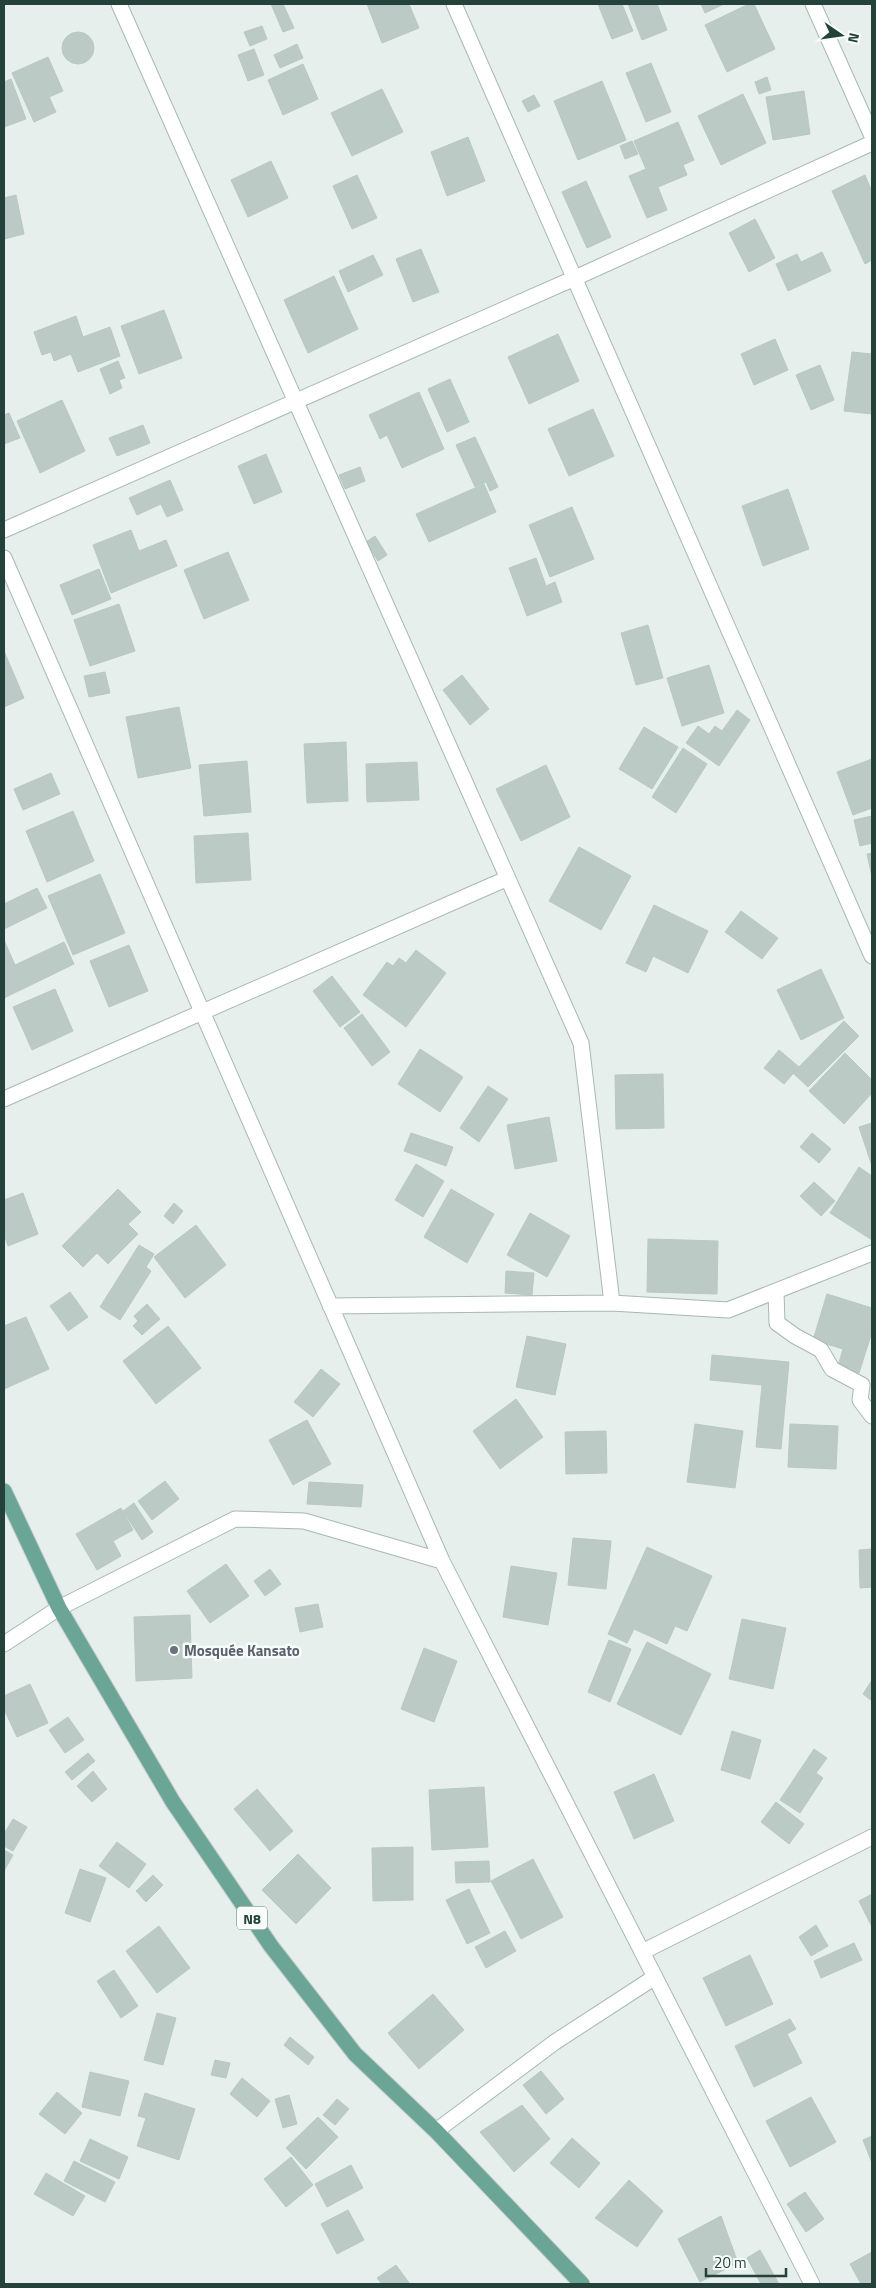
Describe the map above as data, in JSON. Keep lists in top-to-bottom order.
{
  "streets": {
    "main road": ["N8"]
  },
  "places": ["Mosquée Kansato"],
  "scale_bar": "20 m",
  "north": "right"
}
